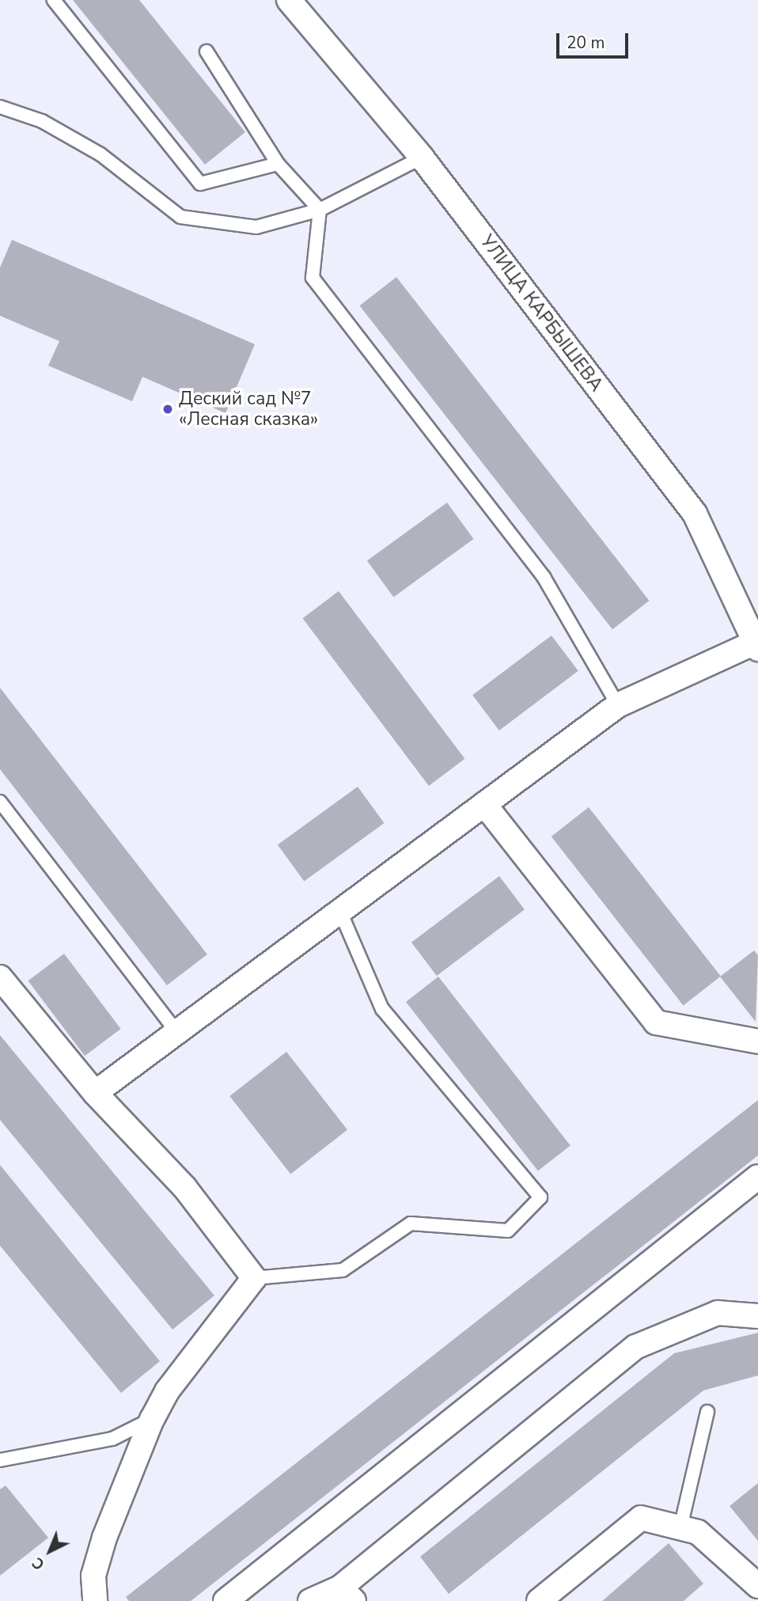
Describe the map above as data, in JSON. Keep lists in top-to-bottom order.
{
  "streets": {
    "street": ["УЛИЦА КАРБЫШЕВА"]
  },
  "places": ["Деский сад №7 «Лесная сказка»"],
  "scale_bar": "20 m",
  "north": "bottom left"
}
